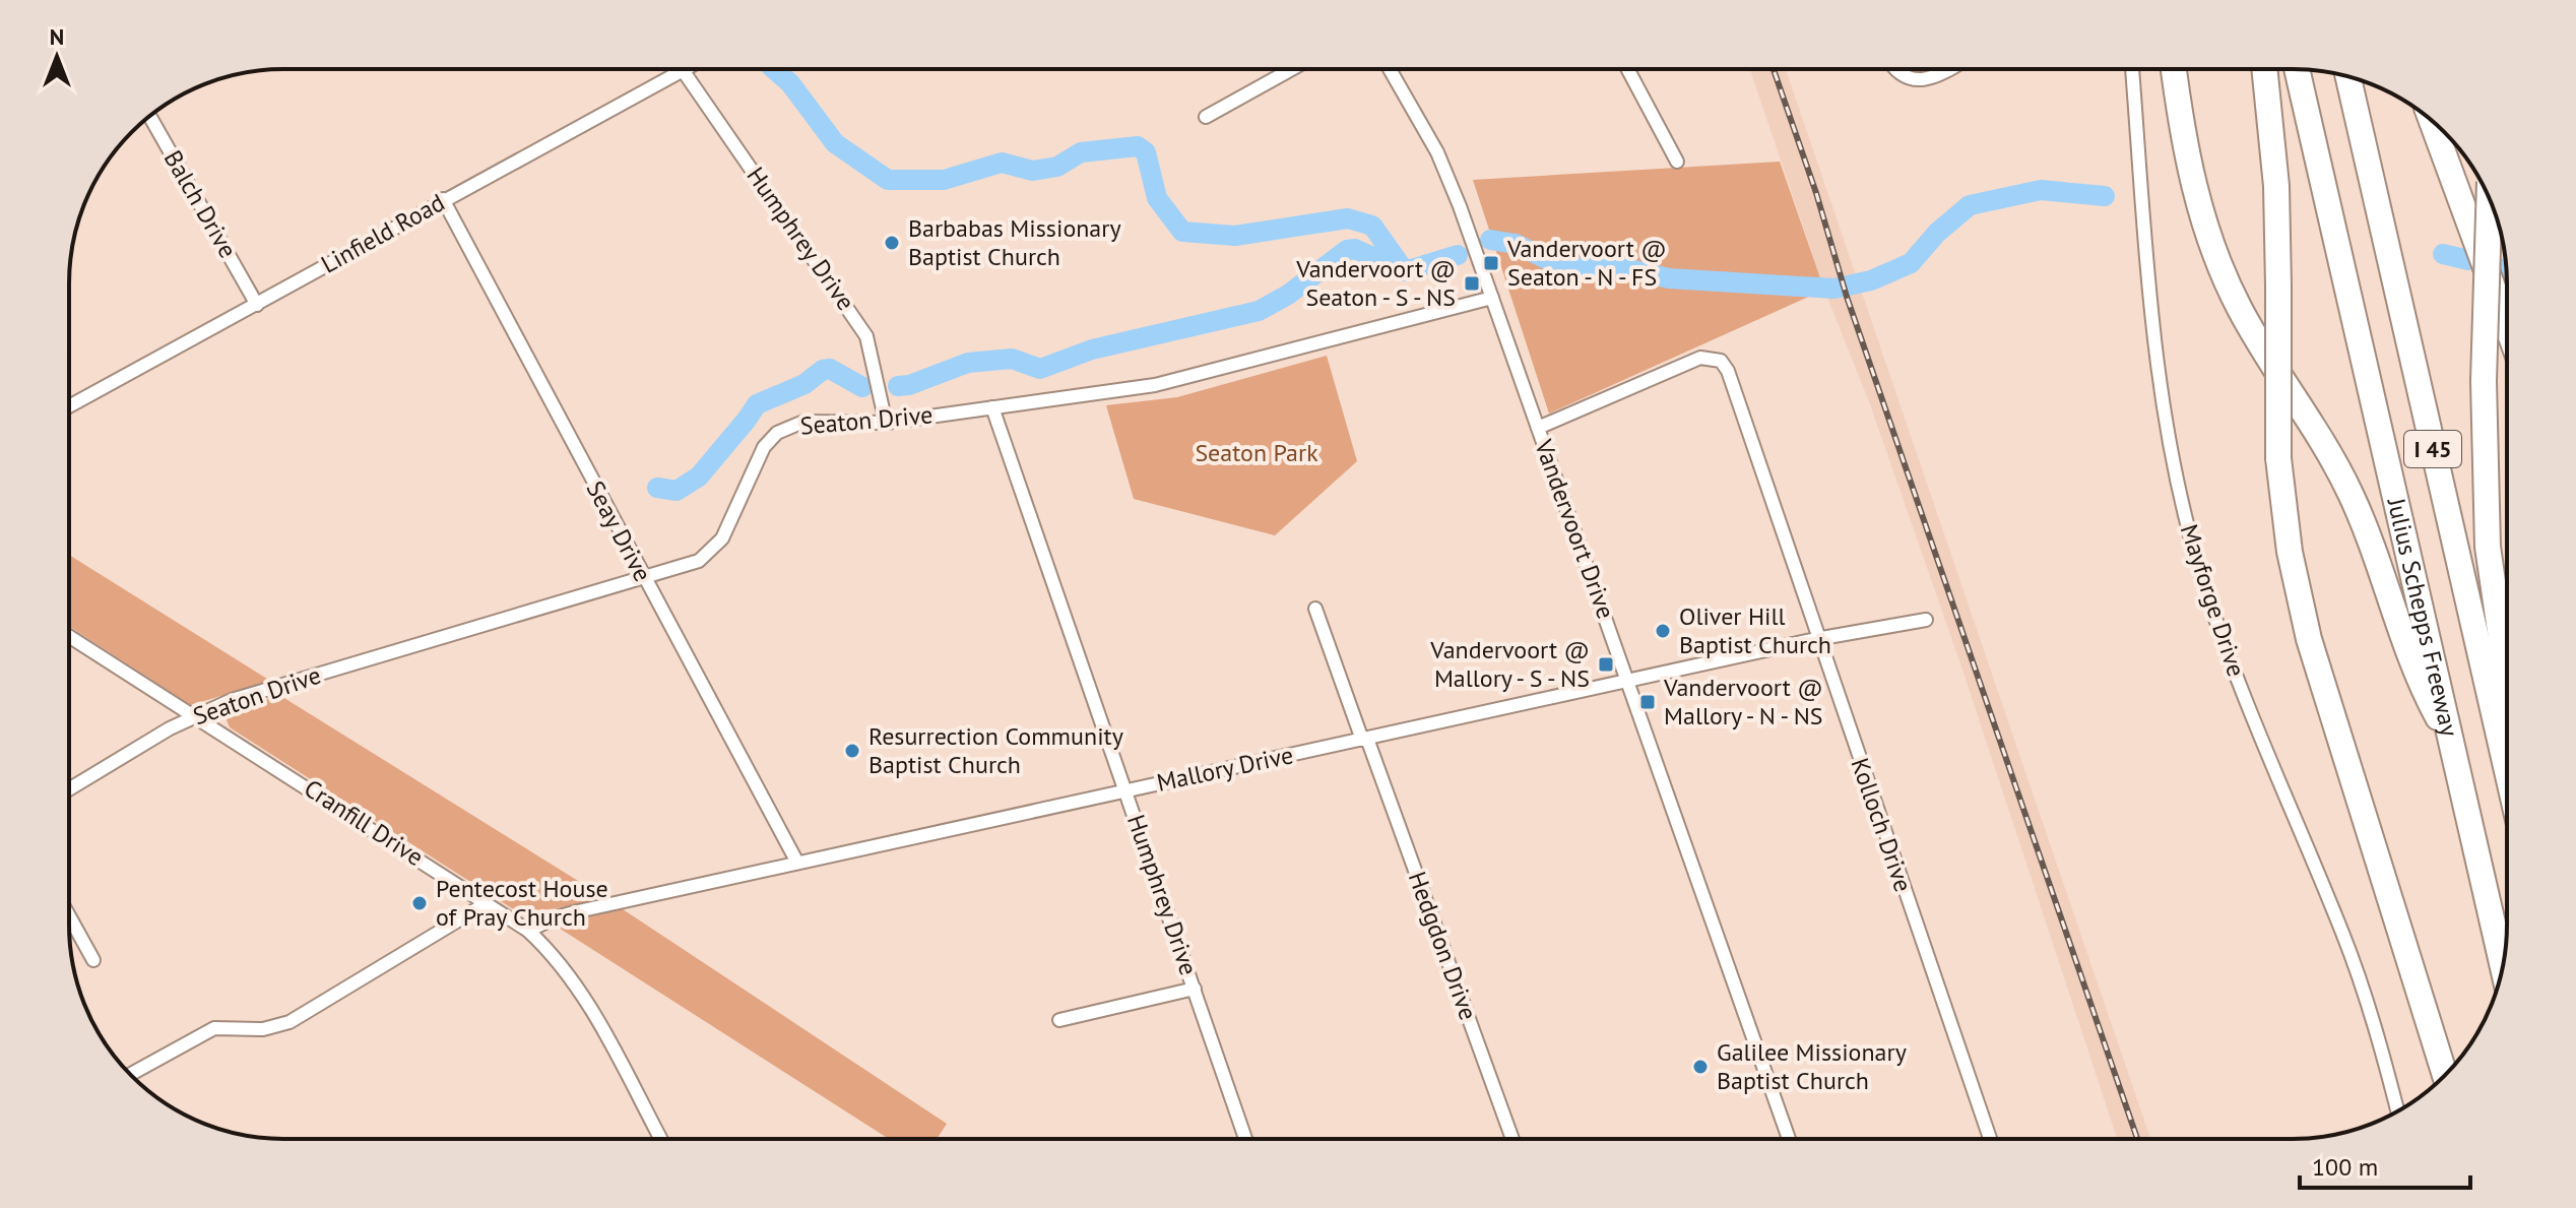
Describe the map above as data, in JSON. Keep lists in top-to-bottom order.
{
  "streets": {
    "highway": ["I 45", "Julius Schepps Freeway"],
    "street": [
      "Balch Drive",
      "Linfield Road",
      "Humphrey Drive",
      "Seaton Drive",
      "Vandervoort Drive",
      "Seay Drive",
      "Mayforge Drive",
      "Mallory Drive",
      "Cranfill Drive",
      "Kolloch Drive",
      "Hedgdon Drive"
    ]
  },
  "crossings": [
    ["Balch Drive", "Linfield Road"],
    ["Linfield Road", "Humphrey Drive"],
    ["Linfield Road", "Seay Drive"],
    ["Humphrey Drive", "Seaton Drive"],
    ["Humphrey Drive", "Mallory Drive"],
    ["Seaton Drive", "Vandervoort Drive"],
    ["Seaton Drive", "Seay Drive"],
    ["Seaton Drive", "Cranfill Drive"],
    ["Vandervoort Drive", "Mallory Drive"],
    ["Vandervoort Drive", "Kolloch Drive"],
    ["Seay Drive", "Mallory Drive"],
    ["Mallory Drive", "Cranfill Drive"],
    ["Mallory Drive", "Kolloch Drive"],
    ["Mallory Drive", "Hedgdon Drive"]
  ],
  "parks": ["Seaton Park"],
  "places": {
    "other": [
      "Barbabas Missionary Baptist Church",
      "Oliver Hill Baptist Church",
      "Resurrection Community Baptist Church",
      "Pentecost House of Pray Church",
      "Galilee Missionary Baptist Church"
    ],
    "transit": [
      "Vandervoort @ Seaton - N - FS",
      "Vandervoort @ Seaton - S - NS",
      "Vandervoort @ Mallory - S - NS",
      "Vandervoort @ Mallory - N - NS"
    ]
  },
  "scale_bar": "100 m",
  "north": "top"
}
